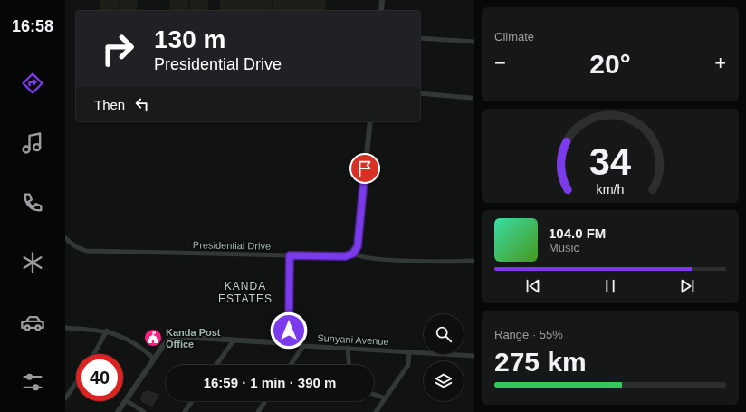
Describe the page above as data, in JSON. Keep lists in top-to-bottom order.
{
  "streets": {
    "street": ["Presidential Drive", "Sunyani Avenue"]
  },
  "districts": ["KANDA ESTATES"],
  "places": {
    "public building": ["Kanda Post Office"]
  },
  "page": {
    "tabs": "16:58",
    "tile": [
      "Climate",
      ["Range · 55%", "275 km"]
    ],
    "turn": ["130 m", "Presidential Drive"],
    "heat": ["−", "20°", "+"],
    "then": "Then",
    "song": ["104.0 FM", "Music"],
    "limit": "40",
    "trip": "16:59 · 1 min · 390 m",
    "gauge": ["34", "km/h"]
  }
}
